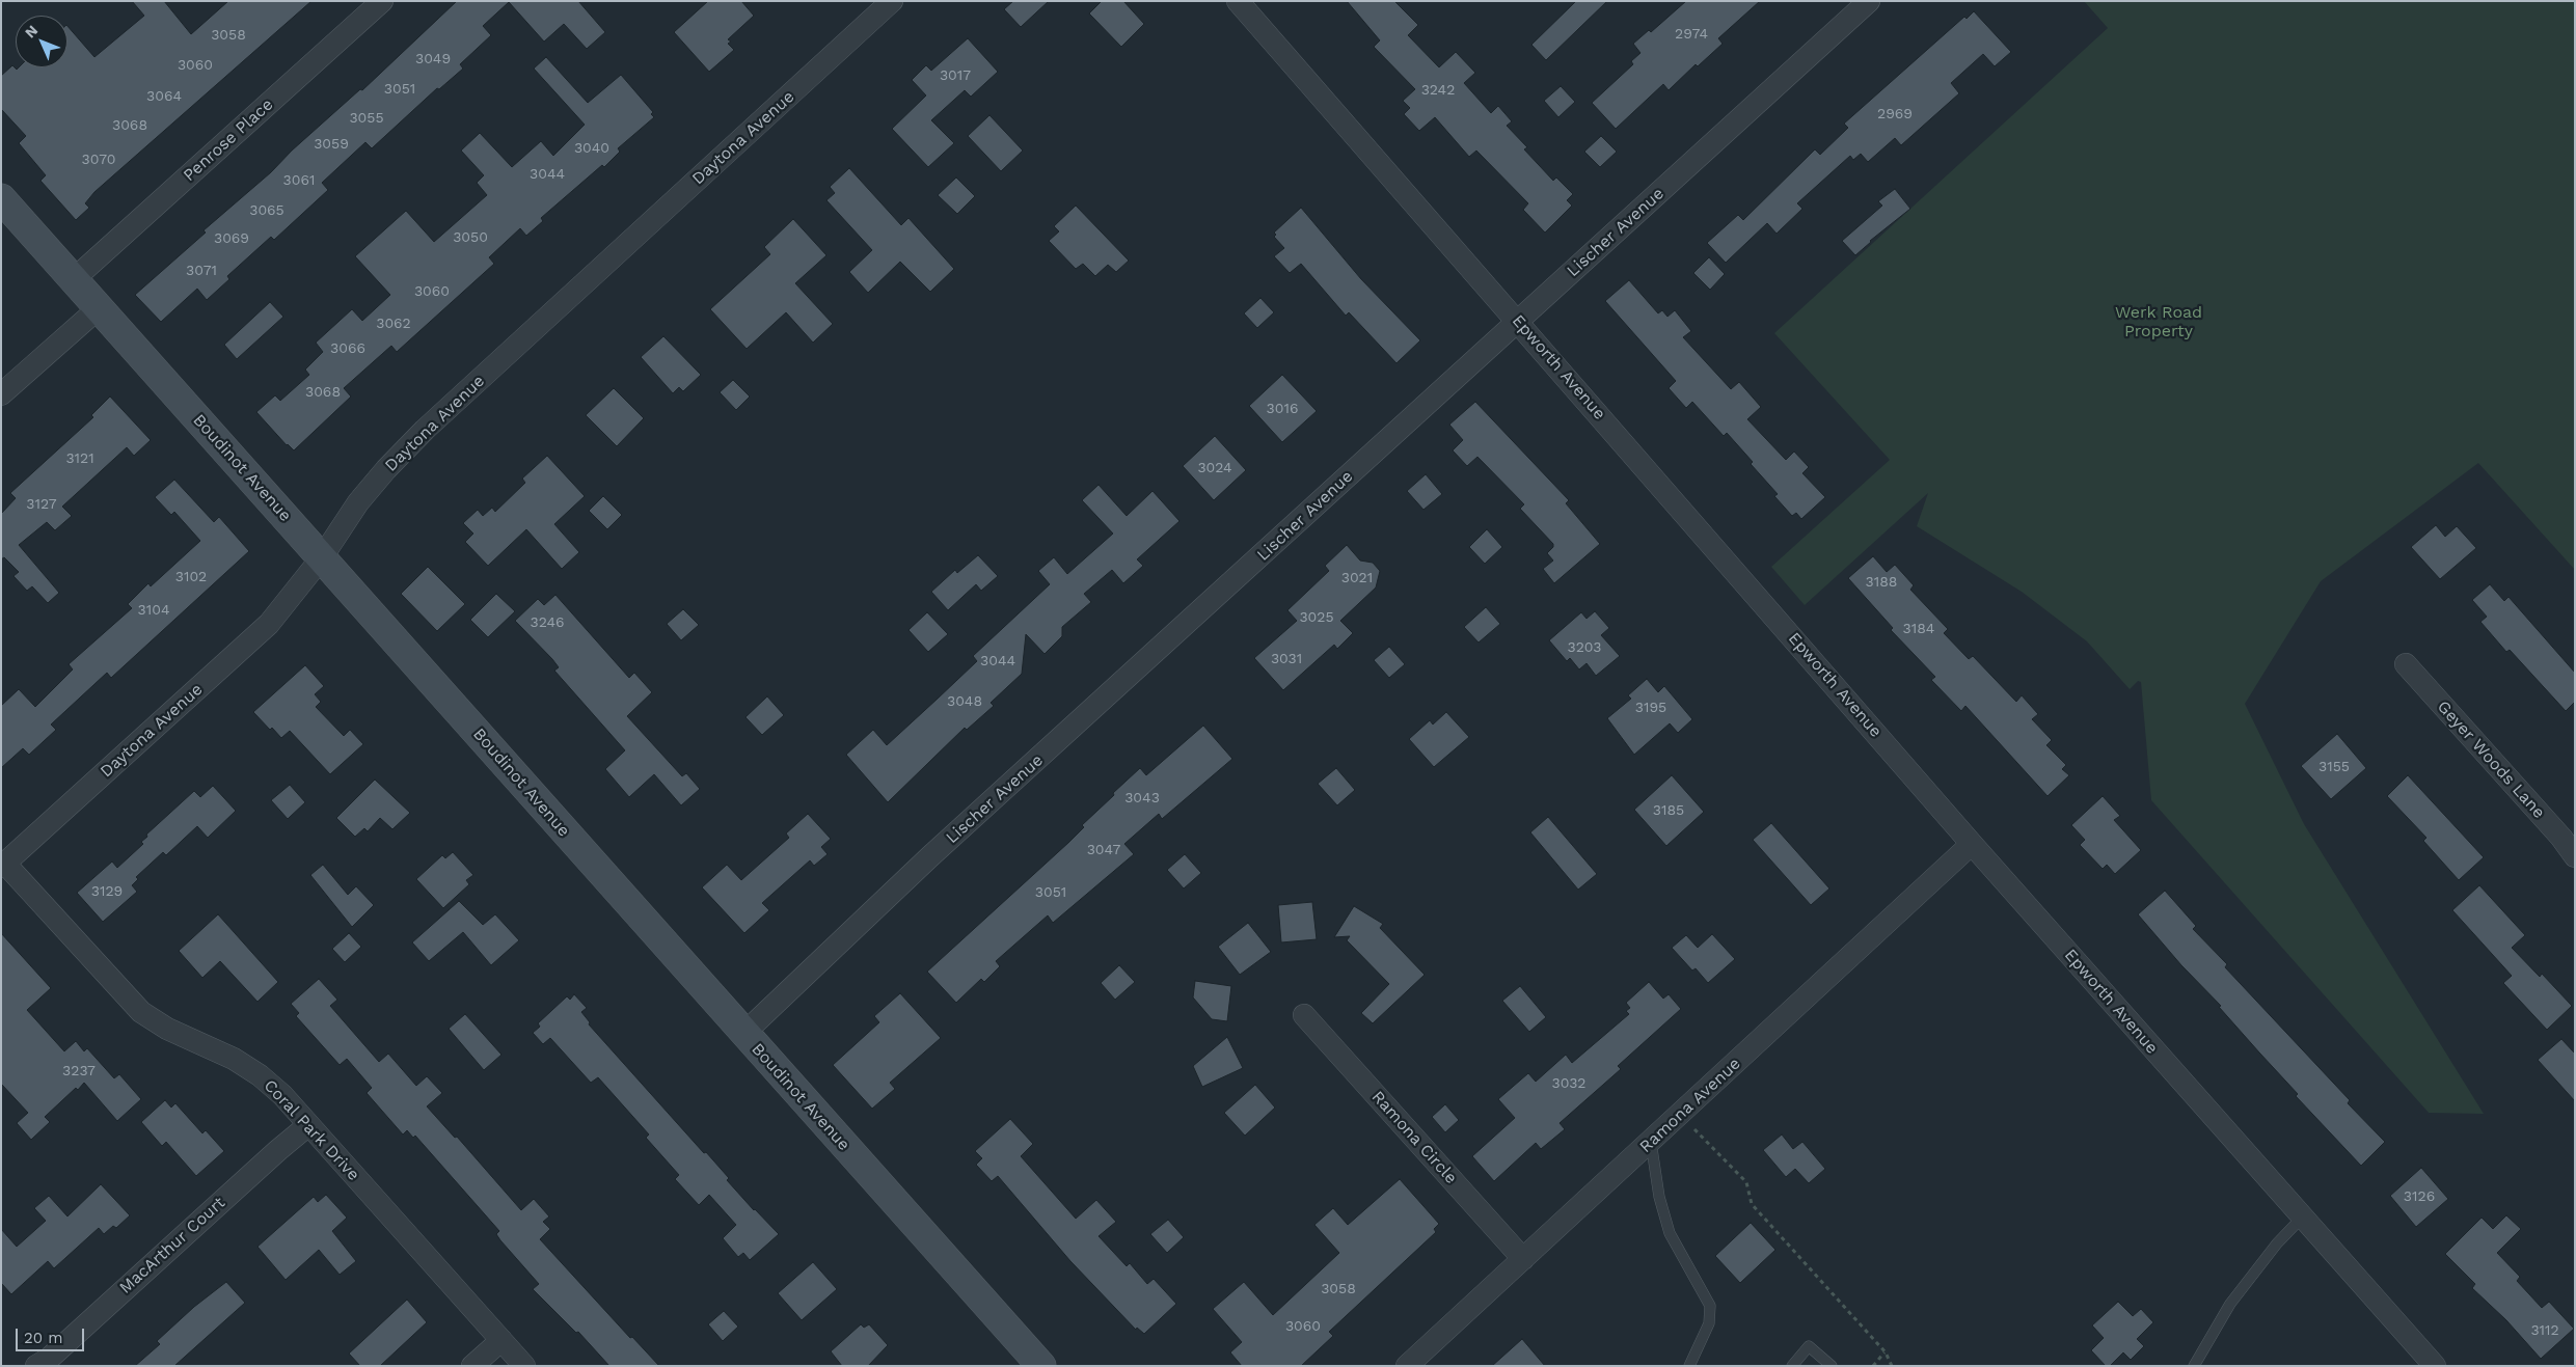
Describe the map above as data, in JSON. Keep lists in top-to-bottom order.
{
  "streets": {
    "street": [
      "Daytona Avenue",
      "Penrose Place",
      "Lischer Avenue",
      "Epworth Avenue",
      "Boudinot Avenue",
      "Geyer Woods Lane",
      "Ramona Avenue",
      "Coral Park Drive",
      "Ramona Circle",
      "MacArthur Court"
    ]
  },
  "crossings": [
    ["Daytona Avenue", "Boudinot Avenue"],
    ["Daytona Avenue", "Coral Park Drive"],
    ["Penrose Place", "Boudinot Avenue"],
    ["Lischer Avenue", "Epworth Avenue"],
    ["Lischer Avenue", "Boudinot Avenue"],
    ["Epworth Avenue", "Ramona Avenue"],
    ["Ramona Avenue", "Ramona Circle"],
    ["Coral Park Drive", "MacArthur Court"]
  ],
  "parks": ["Werk Road Property"],
  "house_numbers": [
    "2974",
    "3058",
    "3049",
    "3060",
    "3017",
    "3051",
    "3242",
    "3064",
    "2969",
    "3055",
    "3068",
    "3059",
    "3040",
    "3070",
    "3044",
    "3061",
    "3065",
    "3050",
    "3069",
    "3071",
    "3060",
    "3062",
    "3066",
    "3068",
    "3016",
    "3121",
    "3024",
    "3127",
    "3102",
    "3021",
    "3188",
    "3104",
    "3025",
    "3246",
    "3184",
    "3203",
    "3031",
    "3044",
    "3048",
    "3195",
    "3155",
    "3043",
    "3185",
    "3047",
    "3129",
    "3051",
    "3237",
    "3032",
    "3126",
    "3058",
    "3060",
    "3112"
  ],
  "scale_bar": "20 m",
  "north": "top left"
}
